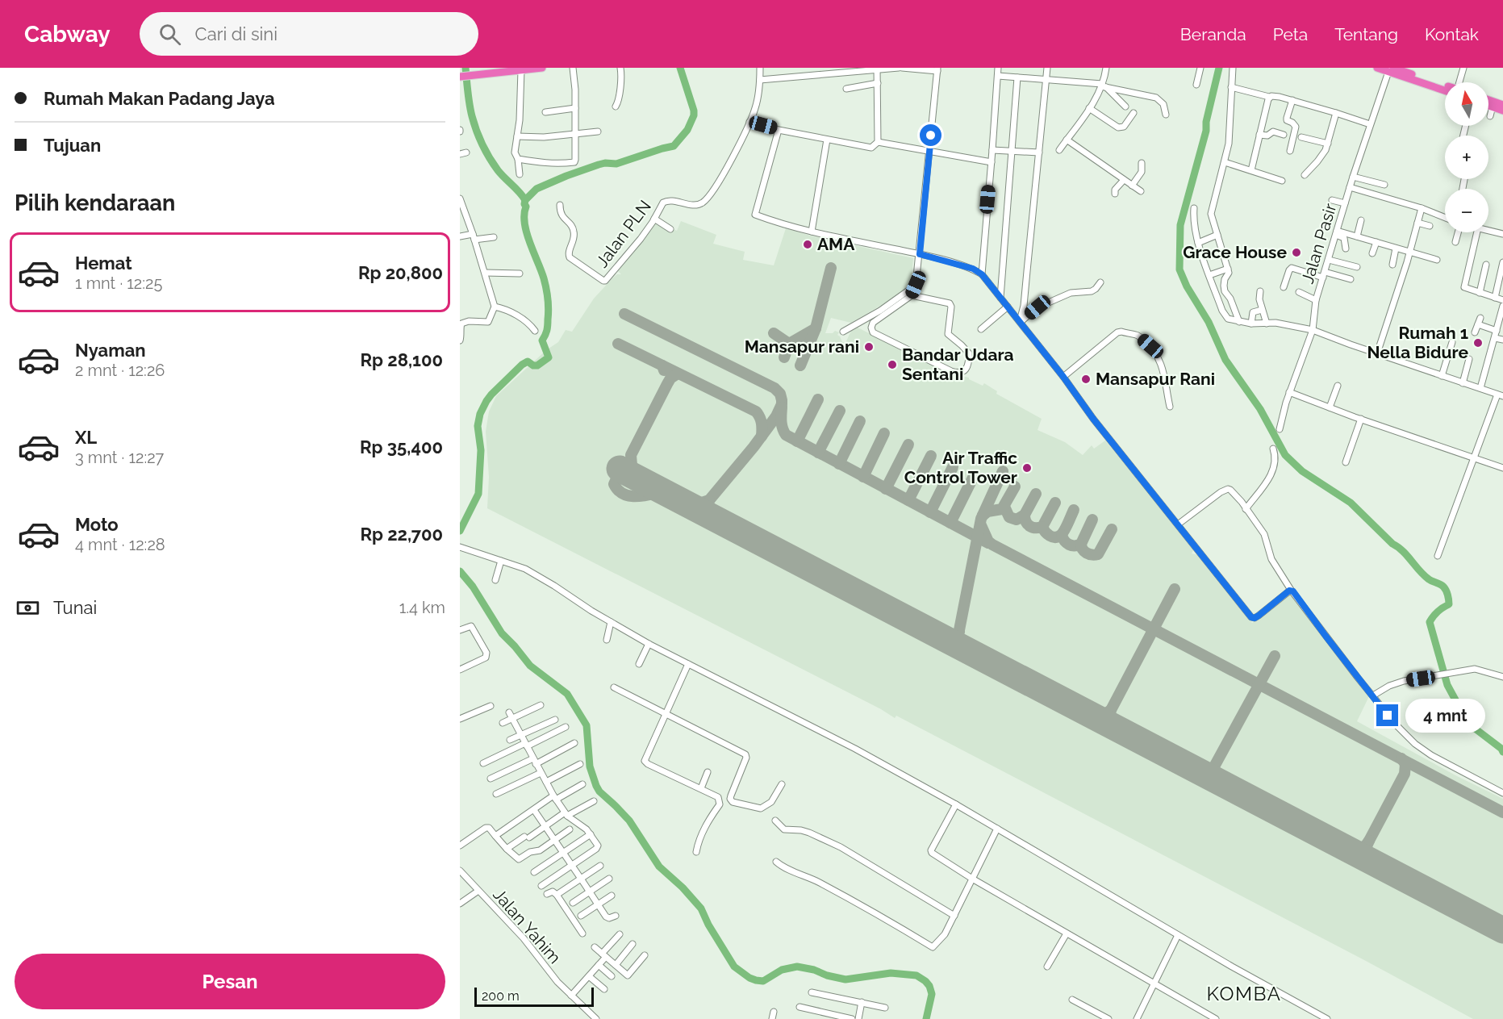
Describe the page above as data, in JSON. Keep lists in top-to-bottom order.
{
  "streets": {
    "street": ["Jalan PLN", "Jalan Pasir", "Jalan Yahim"]
  },
  "districts": ["KOMBA"],
  "places": [
    "AMA",
    "Grace House",
    "Rumah 1 Nella Bidure",
    "Mansapur rani",
    "Bandar Udara Sentani",
    "Mansapur Rani",
    "Air Traffic Control Tower"
  ],
  "scale_bar": "200 m",
  "north": "top",
  "page": {
    "header": "Cabway",
    "search": "Cari di sini",
    "nav": [
      "Beranda",
      "Peta",
      "Tentang",
      "Kontak"
    ],
    "banner": ["Rumah Makan Padang Jaya", "Tujuan"],
    "map_buttons": ["+", "−"],
    "heading": "Pilih kendaraan",
    "list": [
      {
        "name": "Hemat",
        "note": "1 mnt · 12:25",
        "value": "Rp 20,800"
      },
      {
        "name": "Nyaman",
        "note": "2 mnt · 12:26",
        "value": "Rp 28,100"
      },
      {
        "name": "XL",
        "note": "3 mnt · 12:27",
        "value": "Rp 35,400"
      },
      {
        "name": "Moto",
        "note": "4 mnt · 12:28",
        "value": "Rp 22,700"
      }
    ],
    "pay": ["Tunai", "1.4 km"],
    "bubble": "4 mnt",
    "buttons": "Pesan",
    "scale": "200 m"
  }
}
